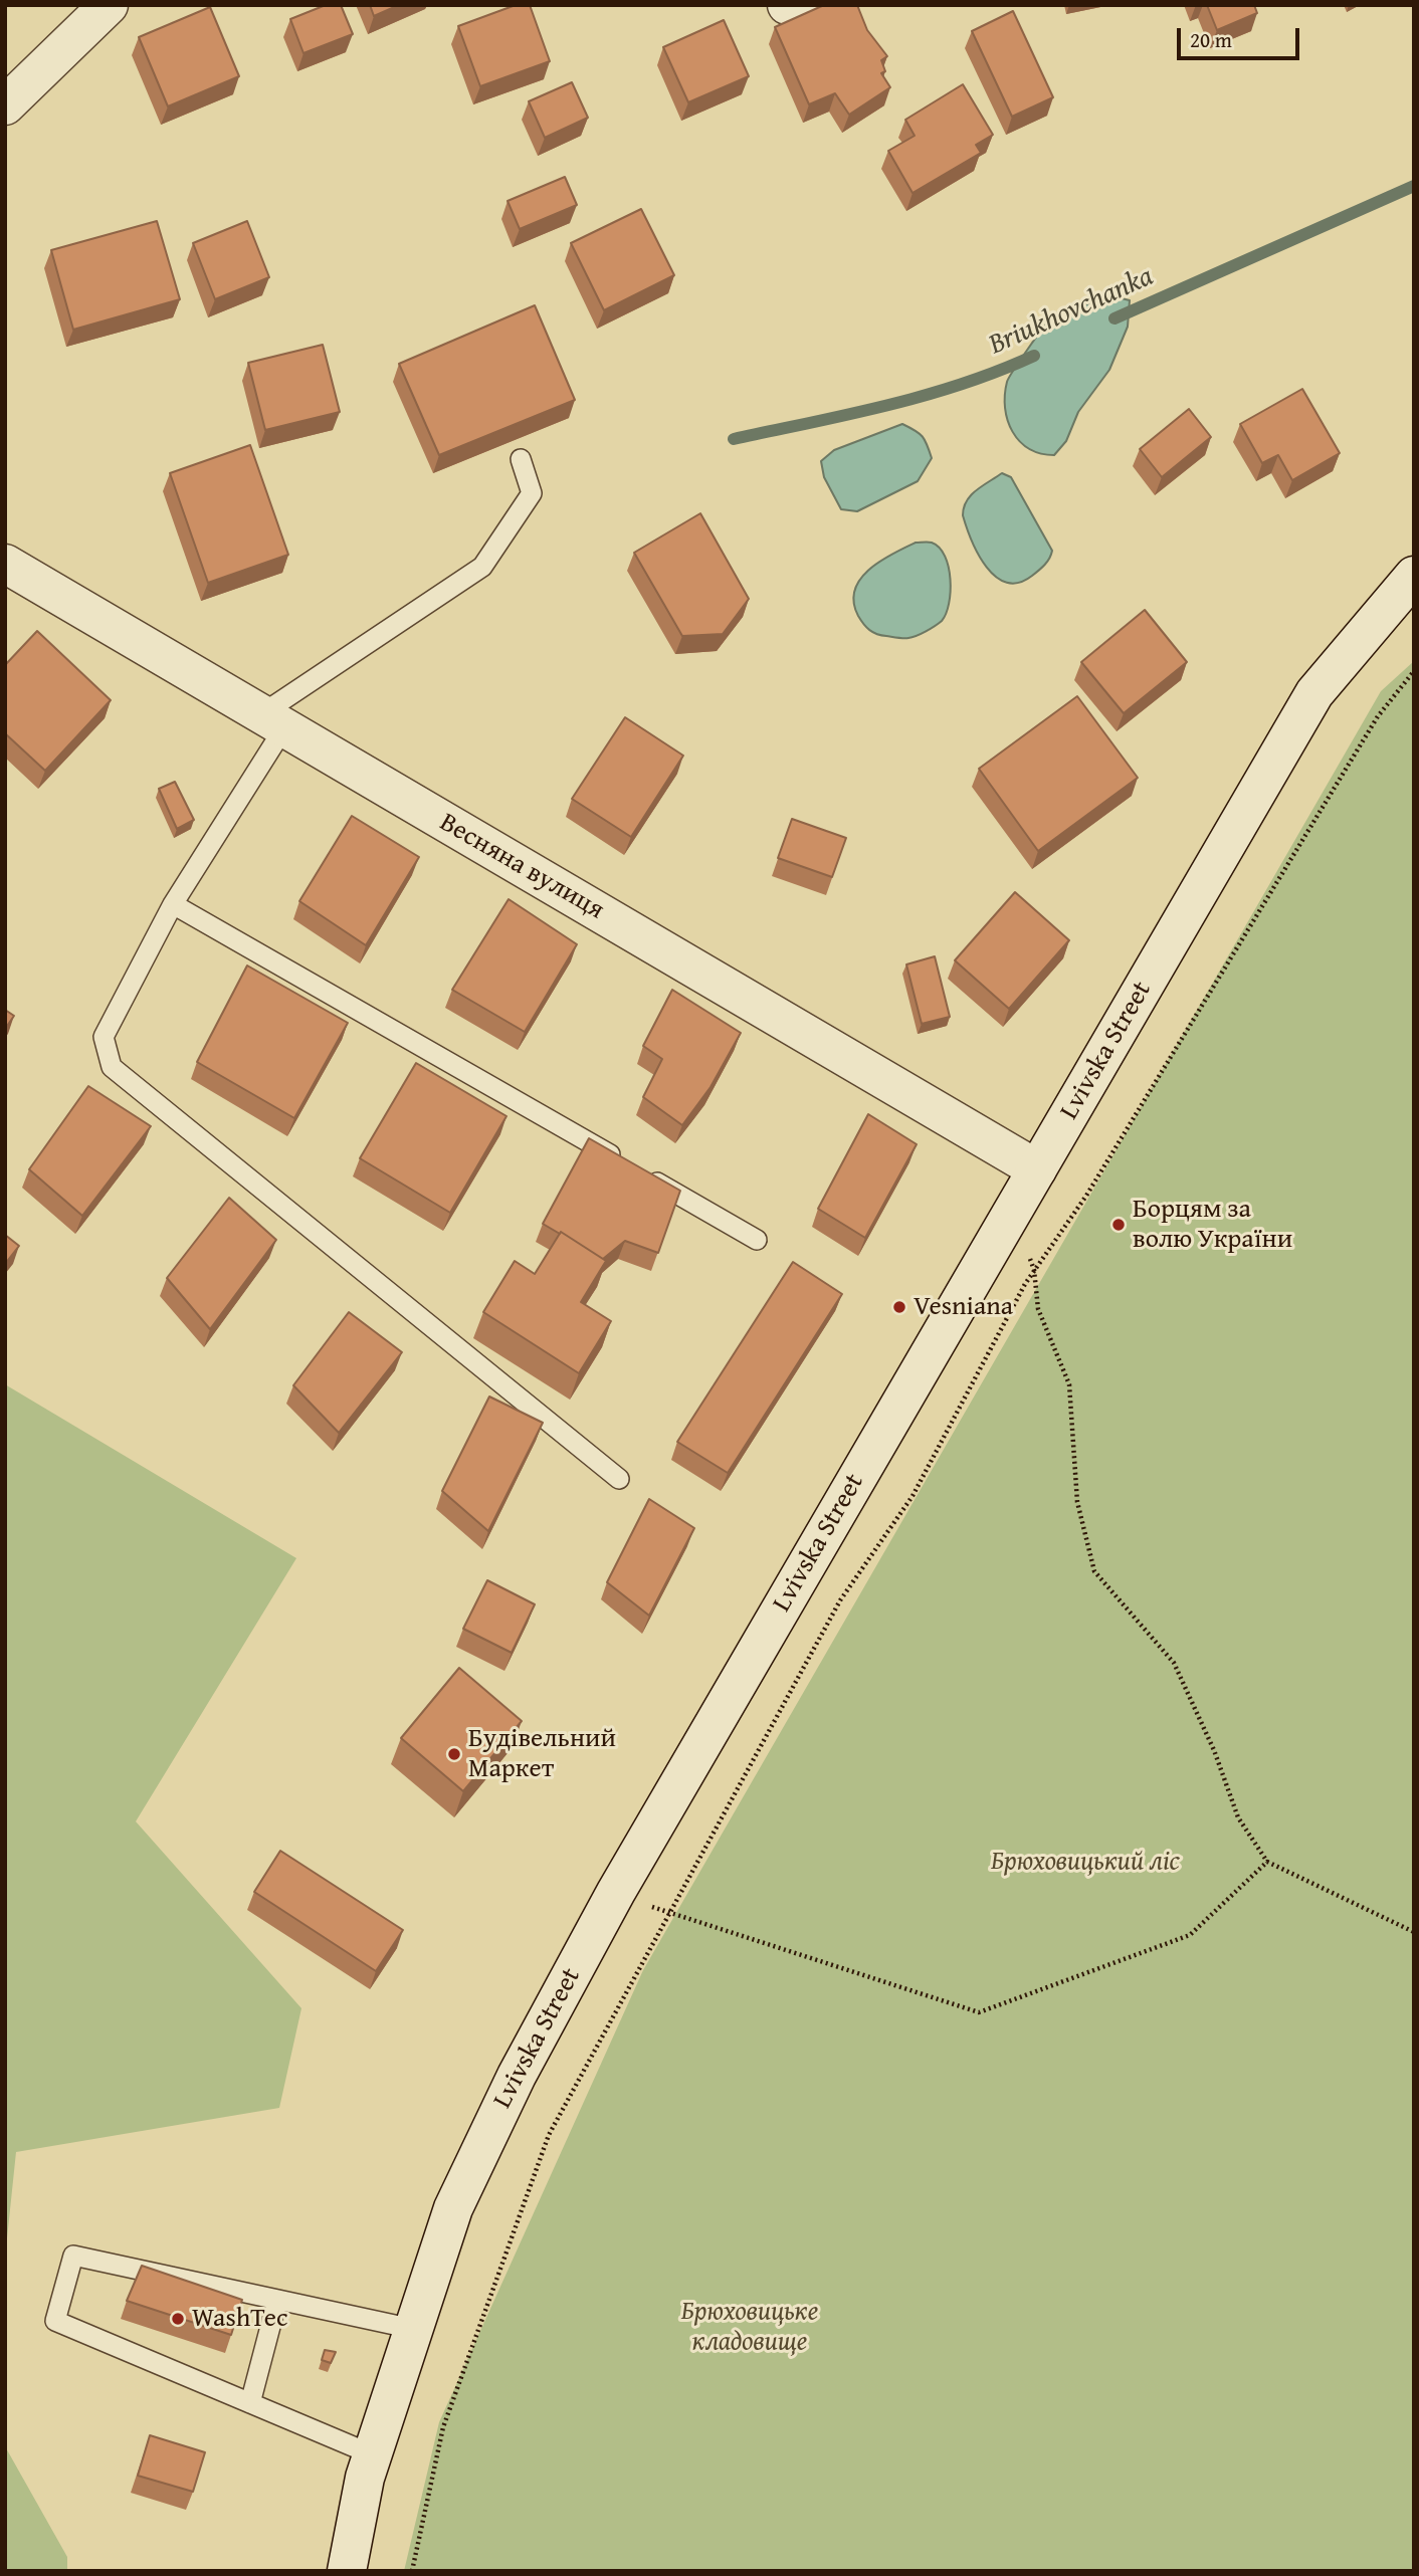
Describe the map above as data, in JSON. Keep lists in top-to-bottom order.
{
  "streets": {
    "main road": ["Весняна вулиця", "Lvivska Street"]
  },
  "crossings": [
    ["Весняна вулиця", "Lvivska Street"]
  ],
  "water": ["Briukhovchanka"],
  "parks": ["Брюховицький ліс", "Брюховицьке кладовище"],
  "places": [
    "Борцям за волю України",
    "Vesniana",
    "Будівельний Маркет",
    "WashTec"
  ],
  "scale_bar": "20 m"
}
